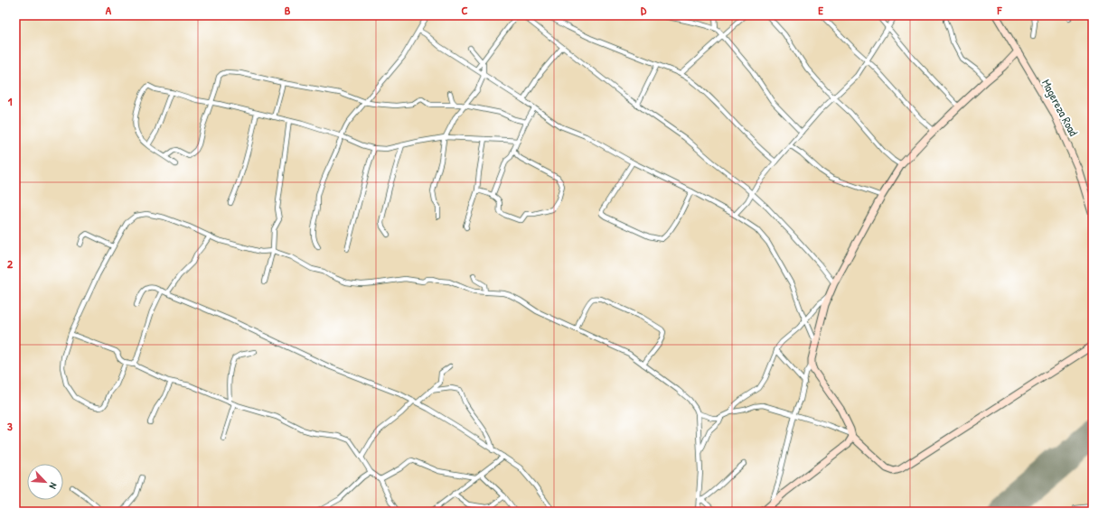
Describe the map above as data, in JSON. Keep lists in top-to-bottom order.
{
  "streets": {
    "street": ["Magereza Road"]
  },
  "north": "bottom right",
  "grid": {
    "columns": [
      "A",
      "B",
      "C",
      "D",
      "E",
      "F"
    ],
    "rows": ["1", "2", "3"]
  }
}
